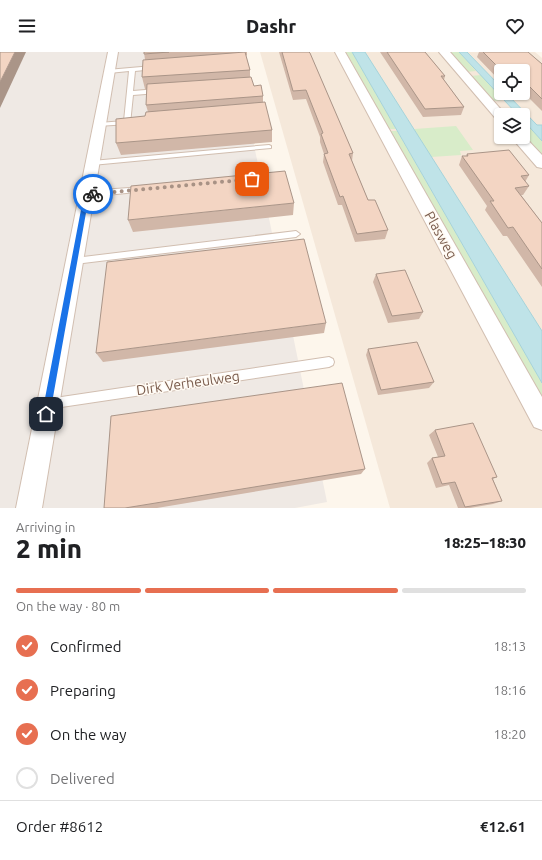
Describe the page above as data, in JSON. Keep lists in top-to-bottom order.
{
  "streets": {
    "street": ["Plasweg"],
    "lane": ["Dirk Verheulweg"]
  },
  "page": {
    "header": "Dashr",
    "heading": ["2 min", "Arriving in", "18:25–18:30"],
    "panel": ["Order #8612", "€12.61"],
    "bar": "On the way · 80 m",
    "list": [
      ["Confirmed", "18:13"],
      ["Preparing", "18:16"],
      ["On the way", "18:20"],
      "Delivered"
    ]
  }
}
